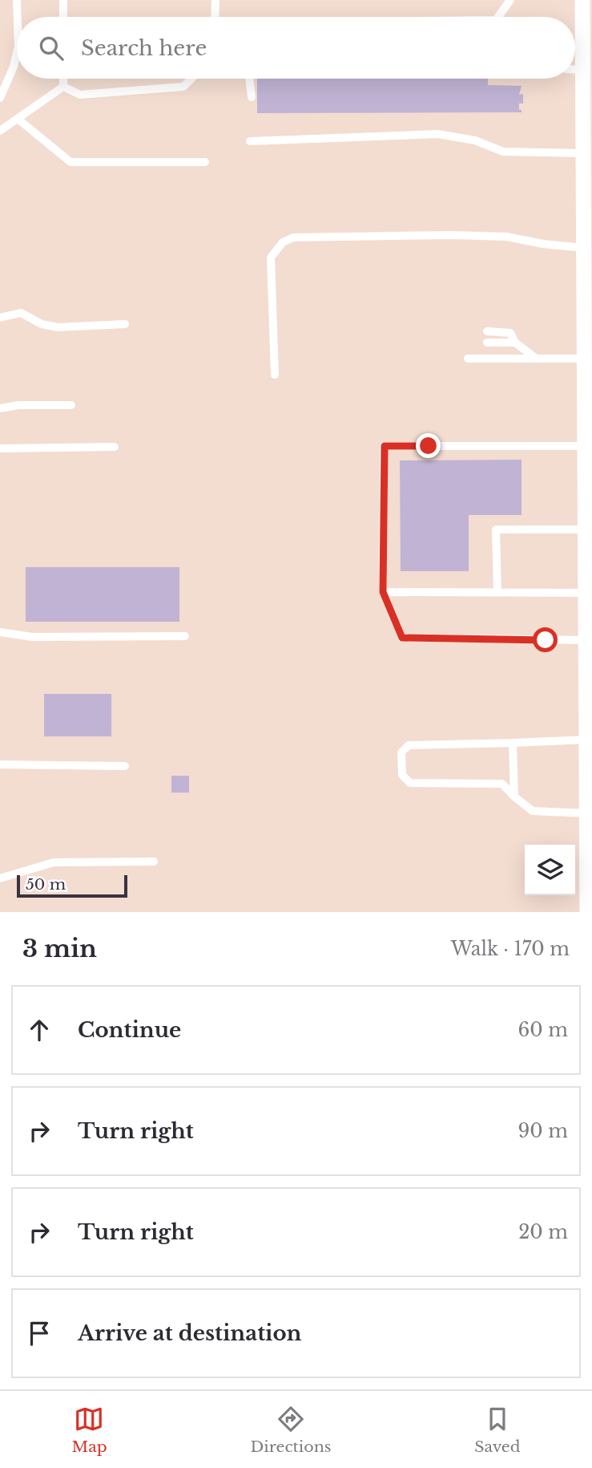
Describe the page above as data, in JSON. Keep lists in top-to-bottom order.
{
  "scale_bar": "50 m",
  "page": {
    "search": "Search here",
    "scale": "50 m",
    "heading": ["3 min", "Walk · 170 m"],
    "list": [
      ["Continue", "60 m"],
      ["Turn right", "90 m"],
      ["Turn right", "20 m"],
      "Arrive at destination"
    ],
    "nav": ["Map", "Directions", "Saved"]
  }
}
